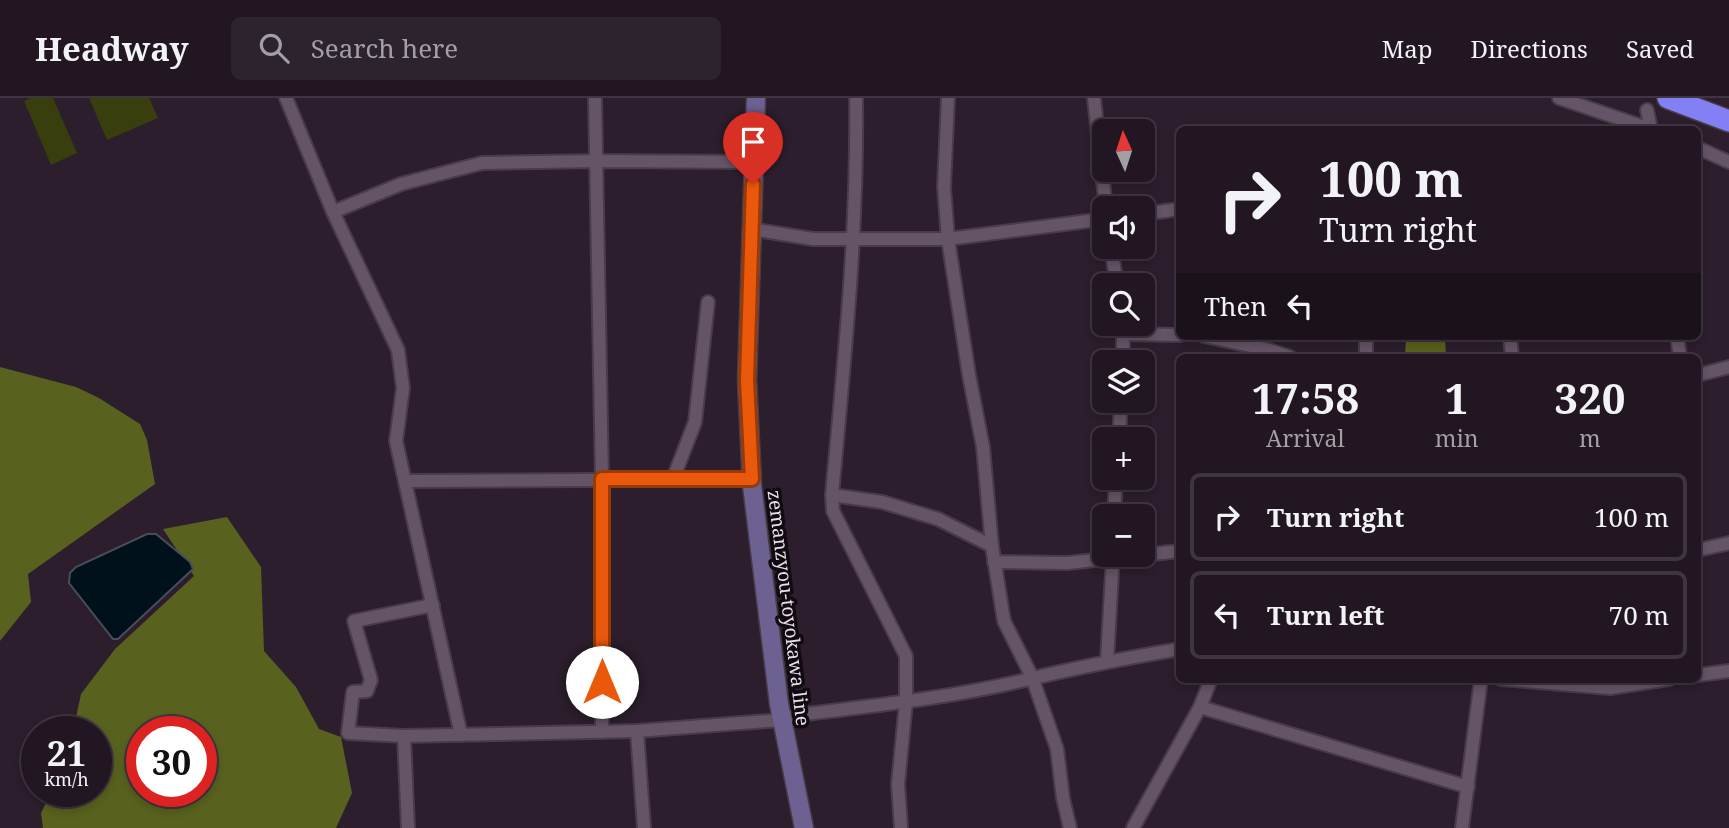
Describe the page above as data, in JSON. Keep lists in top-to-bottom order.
{
  "streets": {
    "main road": ["zemanzyou-toyokawa line"]
  },
  "north": "top",
  "page": {
    "header": "Headway",
    "search": "Search here",
    "nav": ["Map", "Directions", "Saved"],
    "map_buttons": ["+", "−"],
    "turn": ["100 m", "Turn right"],
    "then": "Then",
    "eta": [
      "17:58",
      "Arrival",
      "1",
      "min",
      "320",
      "m"
    ],
    "list": [
      {
        "name": "Turn right",
        "value": "100 m"
      },
      {
        "name": "Turn left",
        "value": "70 m"
      }
    ],
    "speed": "21 km/h",
    "limit": "30"
  }
}
